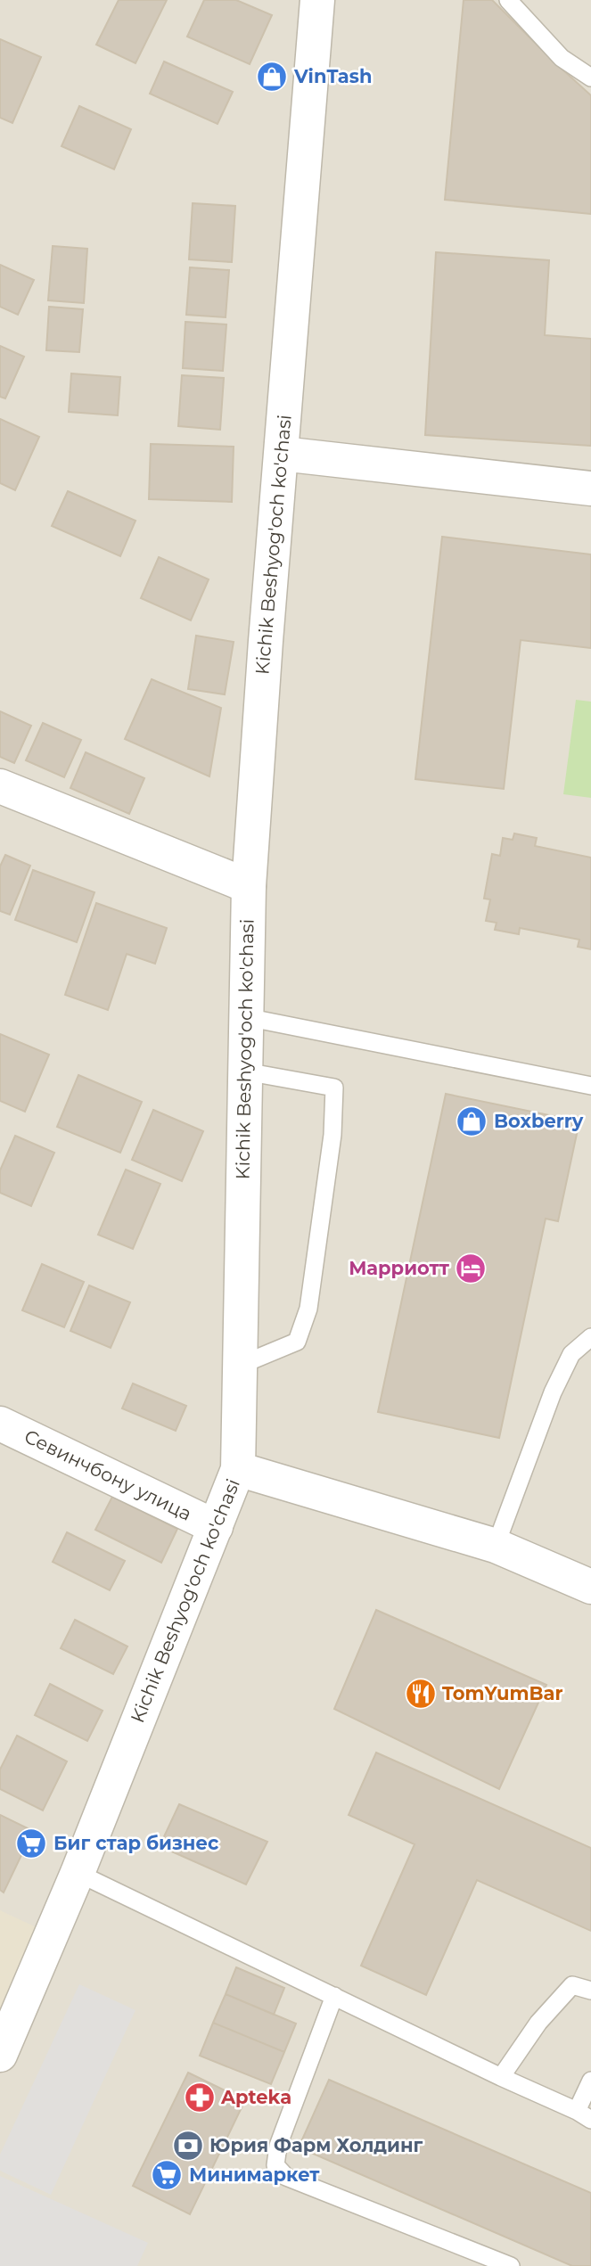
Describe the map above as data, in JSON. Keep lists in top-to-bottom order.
{
  "streets": {
    "street": ["Kichik Beshyog'och ko'chasi", "Севинчбону улица"]
  },
  "crossings": [
    ["Kichik Beshyog'och ko'chasi", "Севинчбону улица"]
  ],
  "places": {
    "shop": ["VinTash", "Boxberry"],
    "hotel": ["Марриотт"],
    "restaurant": ["TomYumBar"],
    "supermarket": ["Биг стар бизнес", "Минимаркет"],
    "pharmacy": ["Apteka"],
    "bank": ["Юрия Фарм Холдинг"]
  }
}
